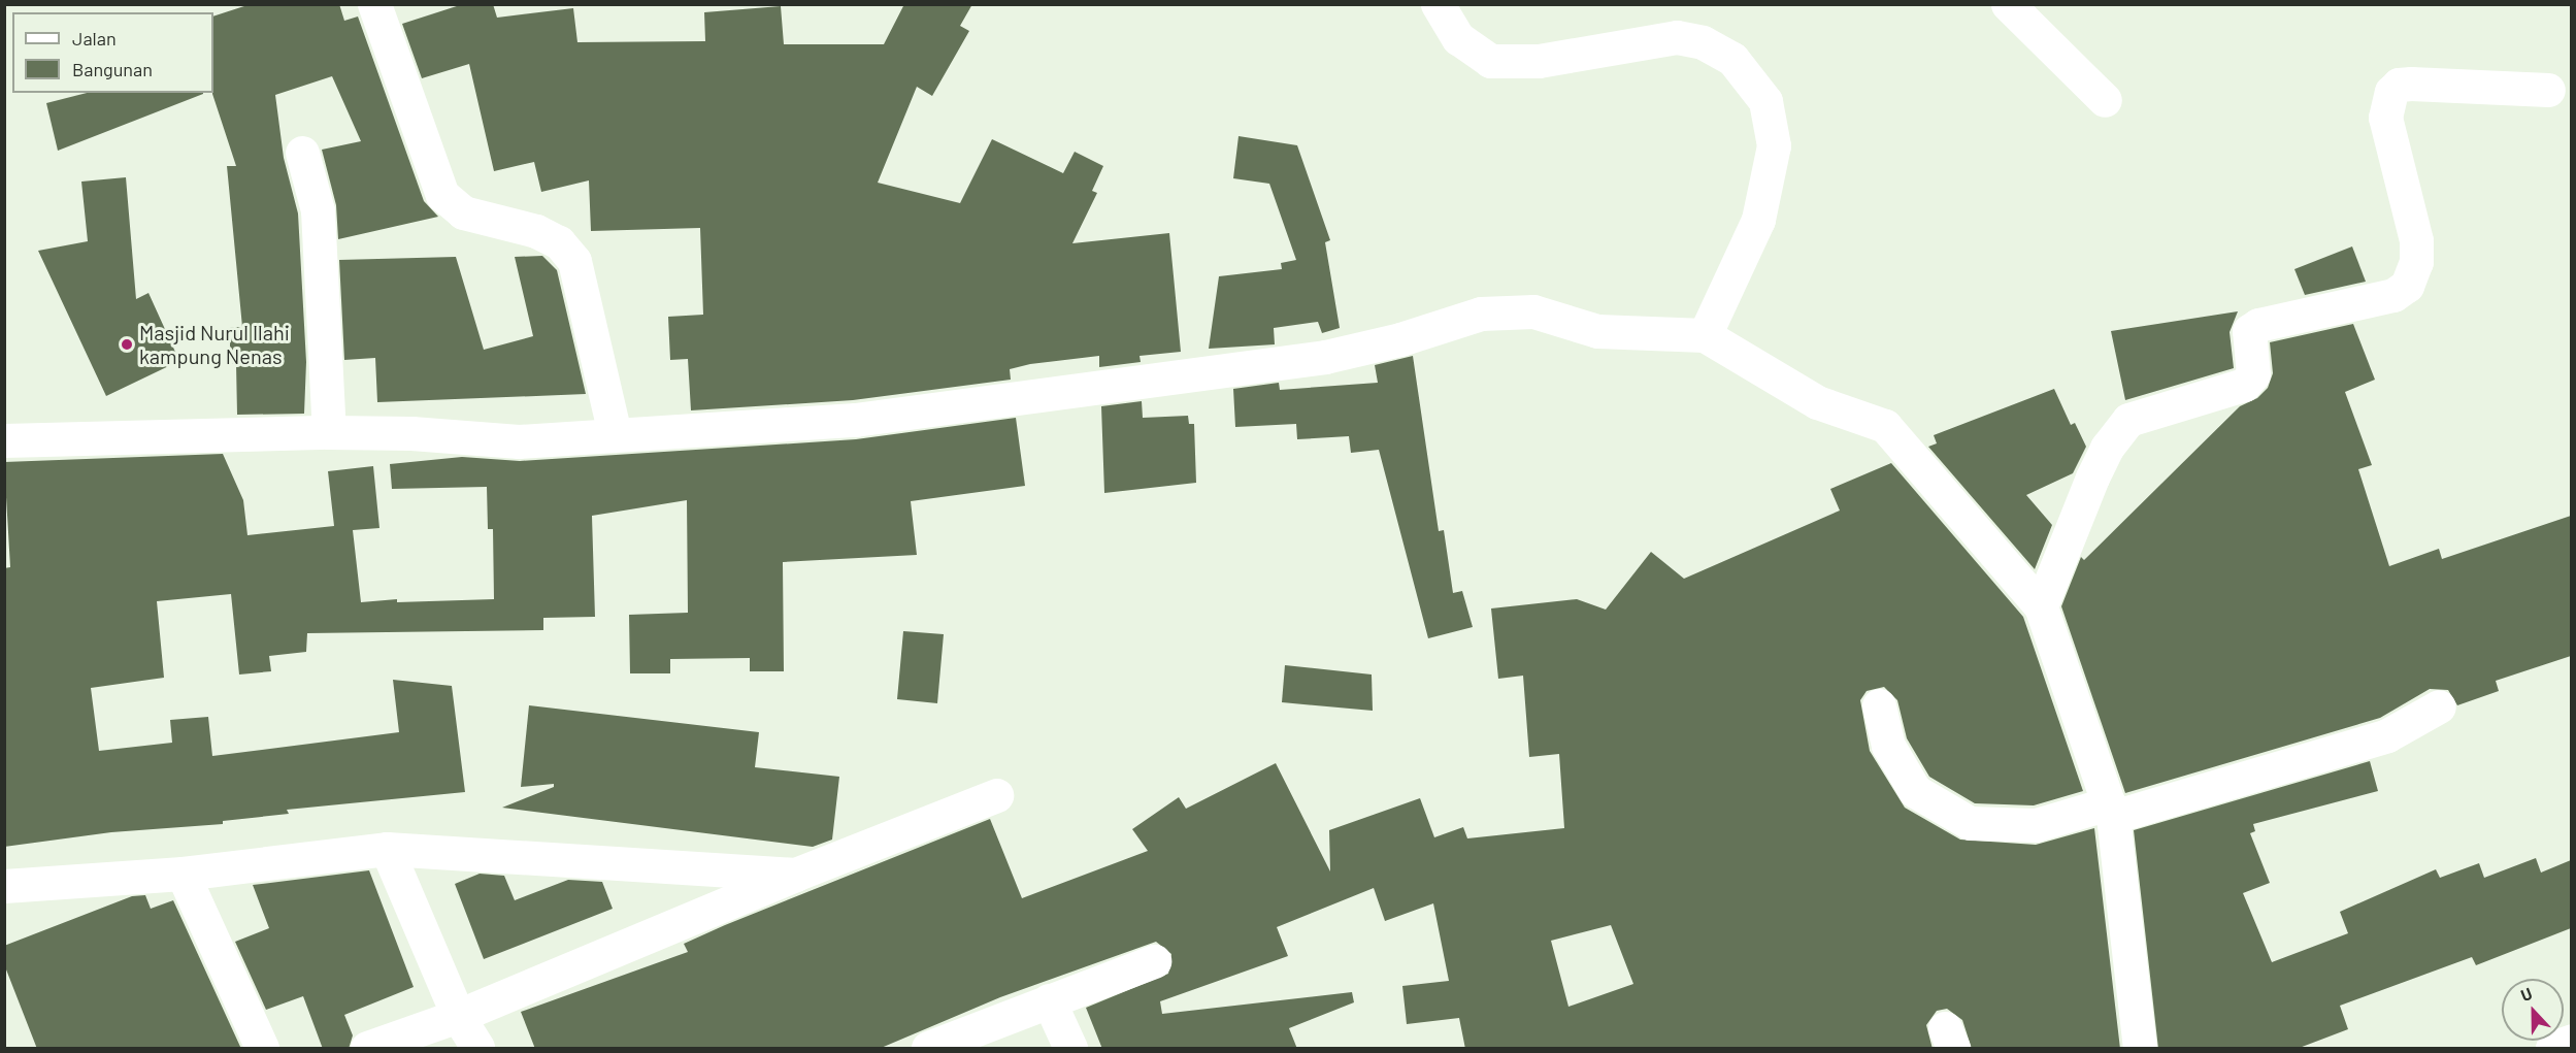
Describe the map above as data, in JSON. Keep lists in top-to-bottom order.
{
  "places": ["Masjid Nurul Ilahi kampung Nenas"],
  "legend": ["Jalan", "Bangunan"],
  "north": "top"
}
